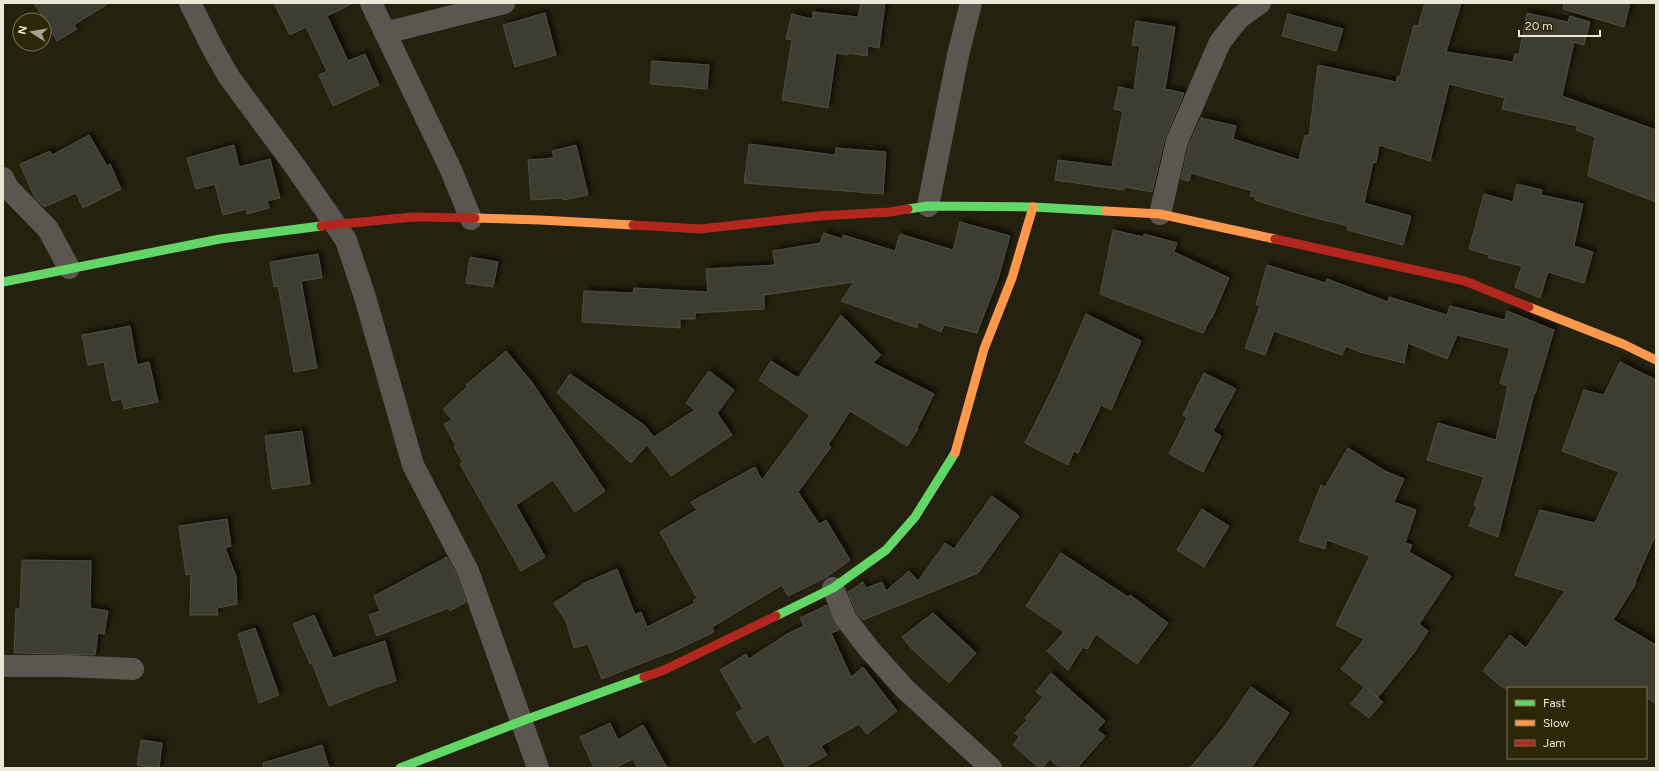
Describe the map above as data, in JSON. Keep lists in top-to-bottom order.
{
  "legend": ["Fast", "Slow", "Jam"],
  "scale_bar": "20 m",
  "north": "left"
}
